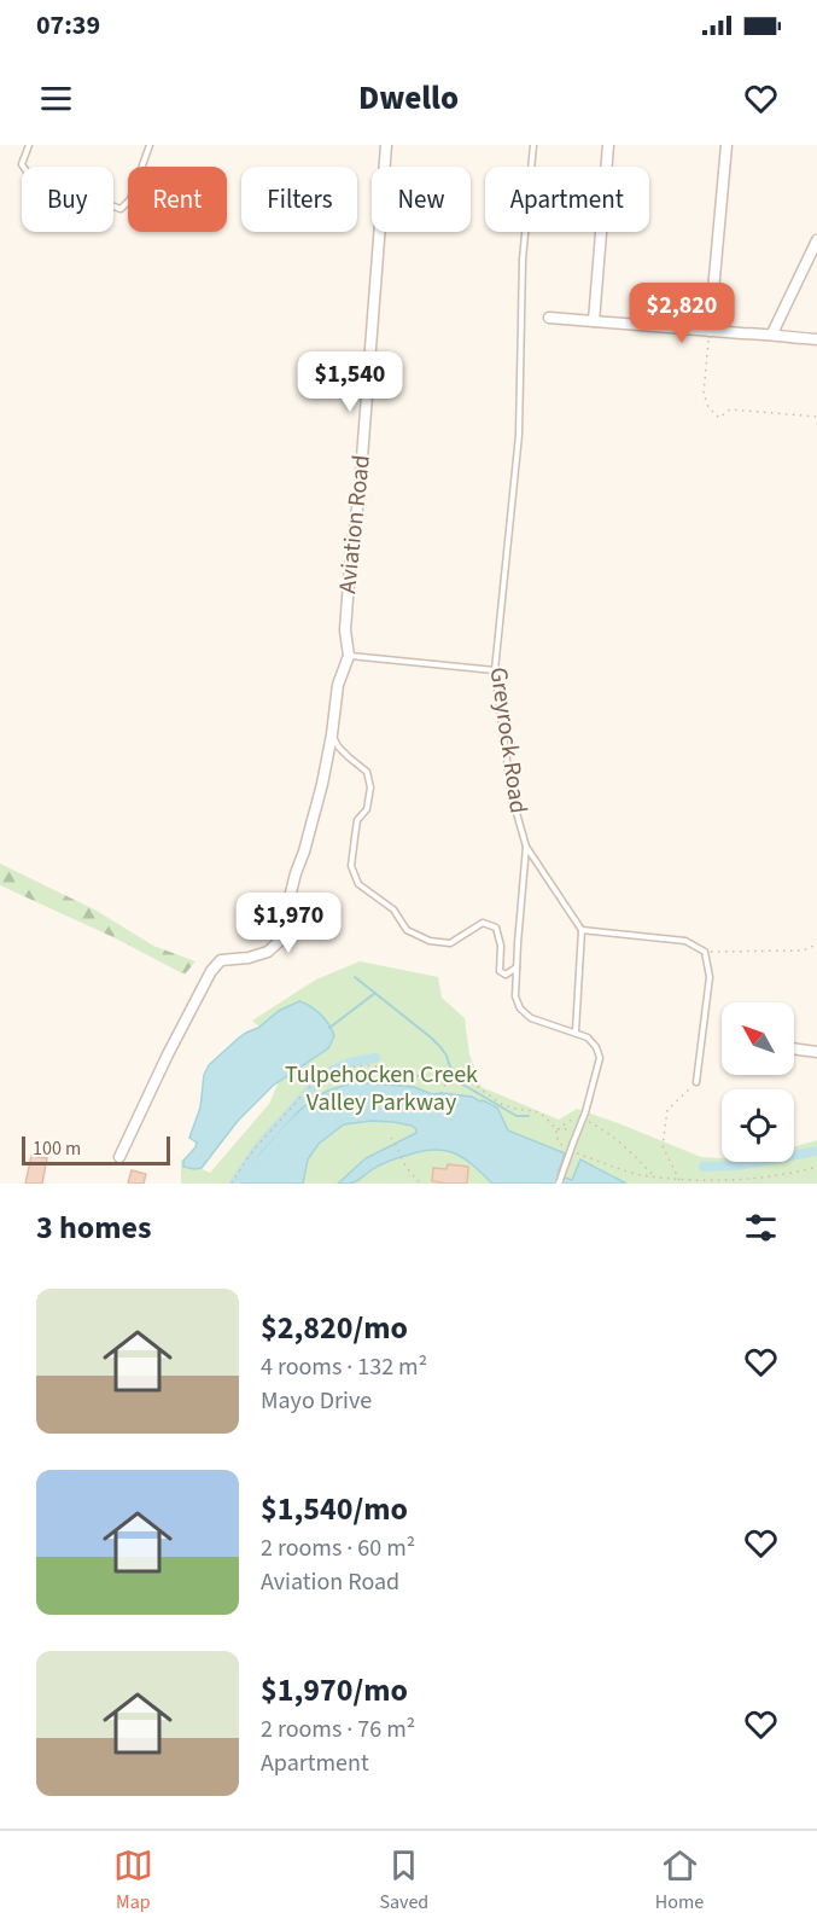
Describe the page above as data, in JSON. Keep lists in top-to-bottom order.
{
  "streets": {
    "street": ["Aviation Road"],
    "lane": ["Greyrock Road"]
  },
  "parks": ["Tulpehocken Creek Valley Parkway"],
  "scale_bar": "100 m",
  "north": "top left",
  "page": {
    "status": "07:39",
    "header": "Dwello",
    "chip": [
      "Buy",
      "Rent",
      "Filters",
      "New",
      "Apartment"
    ],
    "price": ["$2,820", "$1,540", "$1,970"],
    "scale": "100 m",
    "heading": "3 homes",
    "list": [
      {
        "name": "$2,820/mo",
        "note": "4 rooms · 132 m² · Mayo Drive"
      },
      {
        "name": "$1,540/mo",
        "note": "2 rooms · 60 m² · Aviation Road"
      },
      {
        "name": "$1,970/mo",
        "note": "2 rooms · 76 m² · Apartment"
      }
    ],
    "tabs": ["Map", "Saved", "Home"]
  }
}
